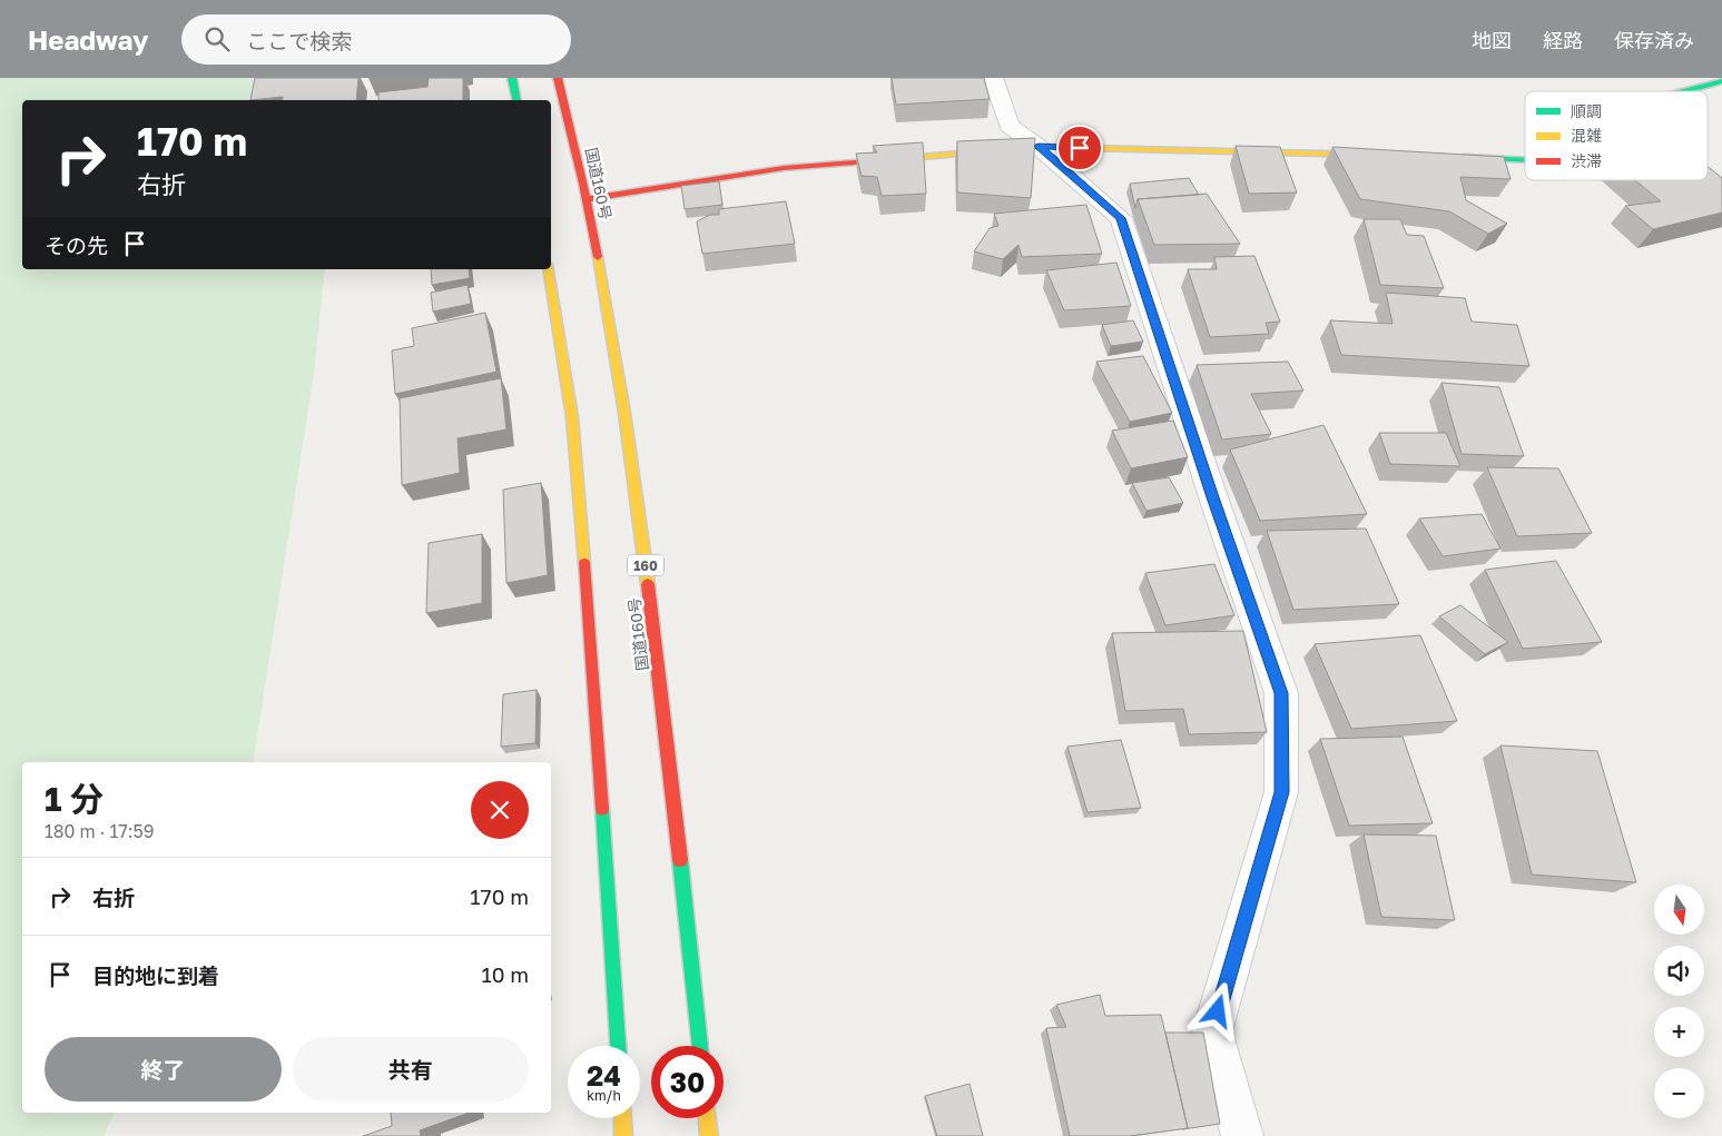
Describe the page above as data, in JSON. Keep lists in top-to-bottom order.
{
  "streets": {
    "main road": ["国道160号", "160"]
  },
  "legend": ["順調", "混雑", "渋滞"],
  "north": "bottom",
  "page": {
    "header": "Headway",
    "search": "ここで検索",
    "nav": ["地図", "経路", "保存済み"],
    "turn": ["170 m", "右折"],
    "then": "その先",
    "heading": ["1 分", "180 m · 17:59"],
    "list": [
      {
        "name": "右折",
        "value": "170 m"
      },
      {
        "name": "目的地に到着",
        "value": "10 m"
      }
    ],
    "map_buttons": ["+", "−"],
    "buttons": ["終了", "共有"],
    "speed": "24 km/h",
    "limit": "30"
  }
}
